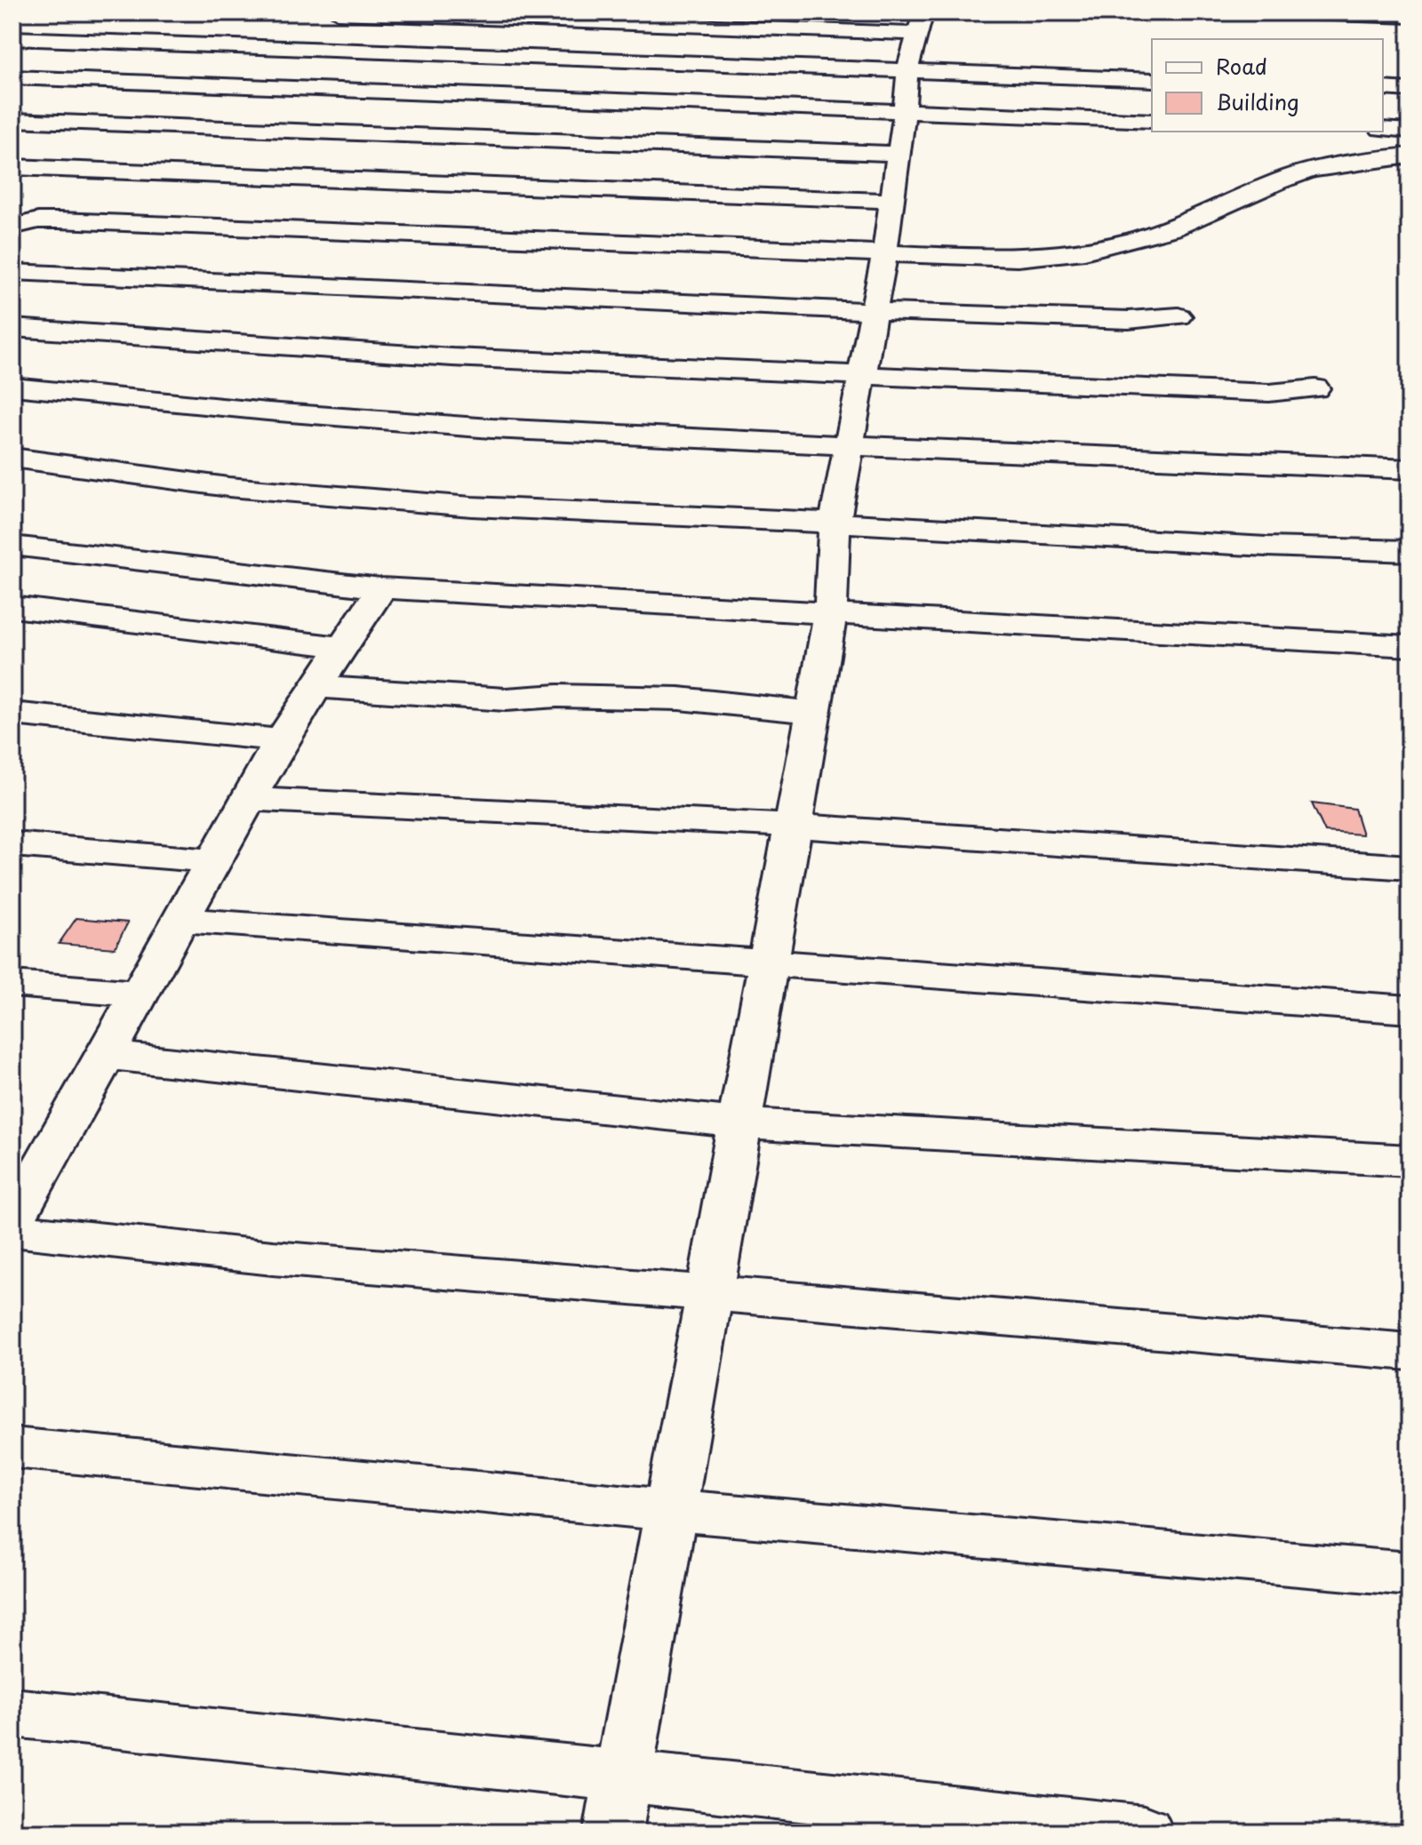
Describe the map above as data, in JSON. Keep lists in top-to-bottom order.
{
  "legend": ["Road", "Building"]
}
